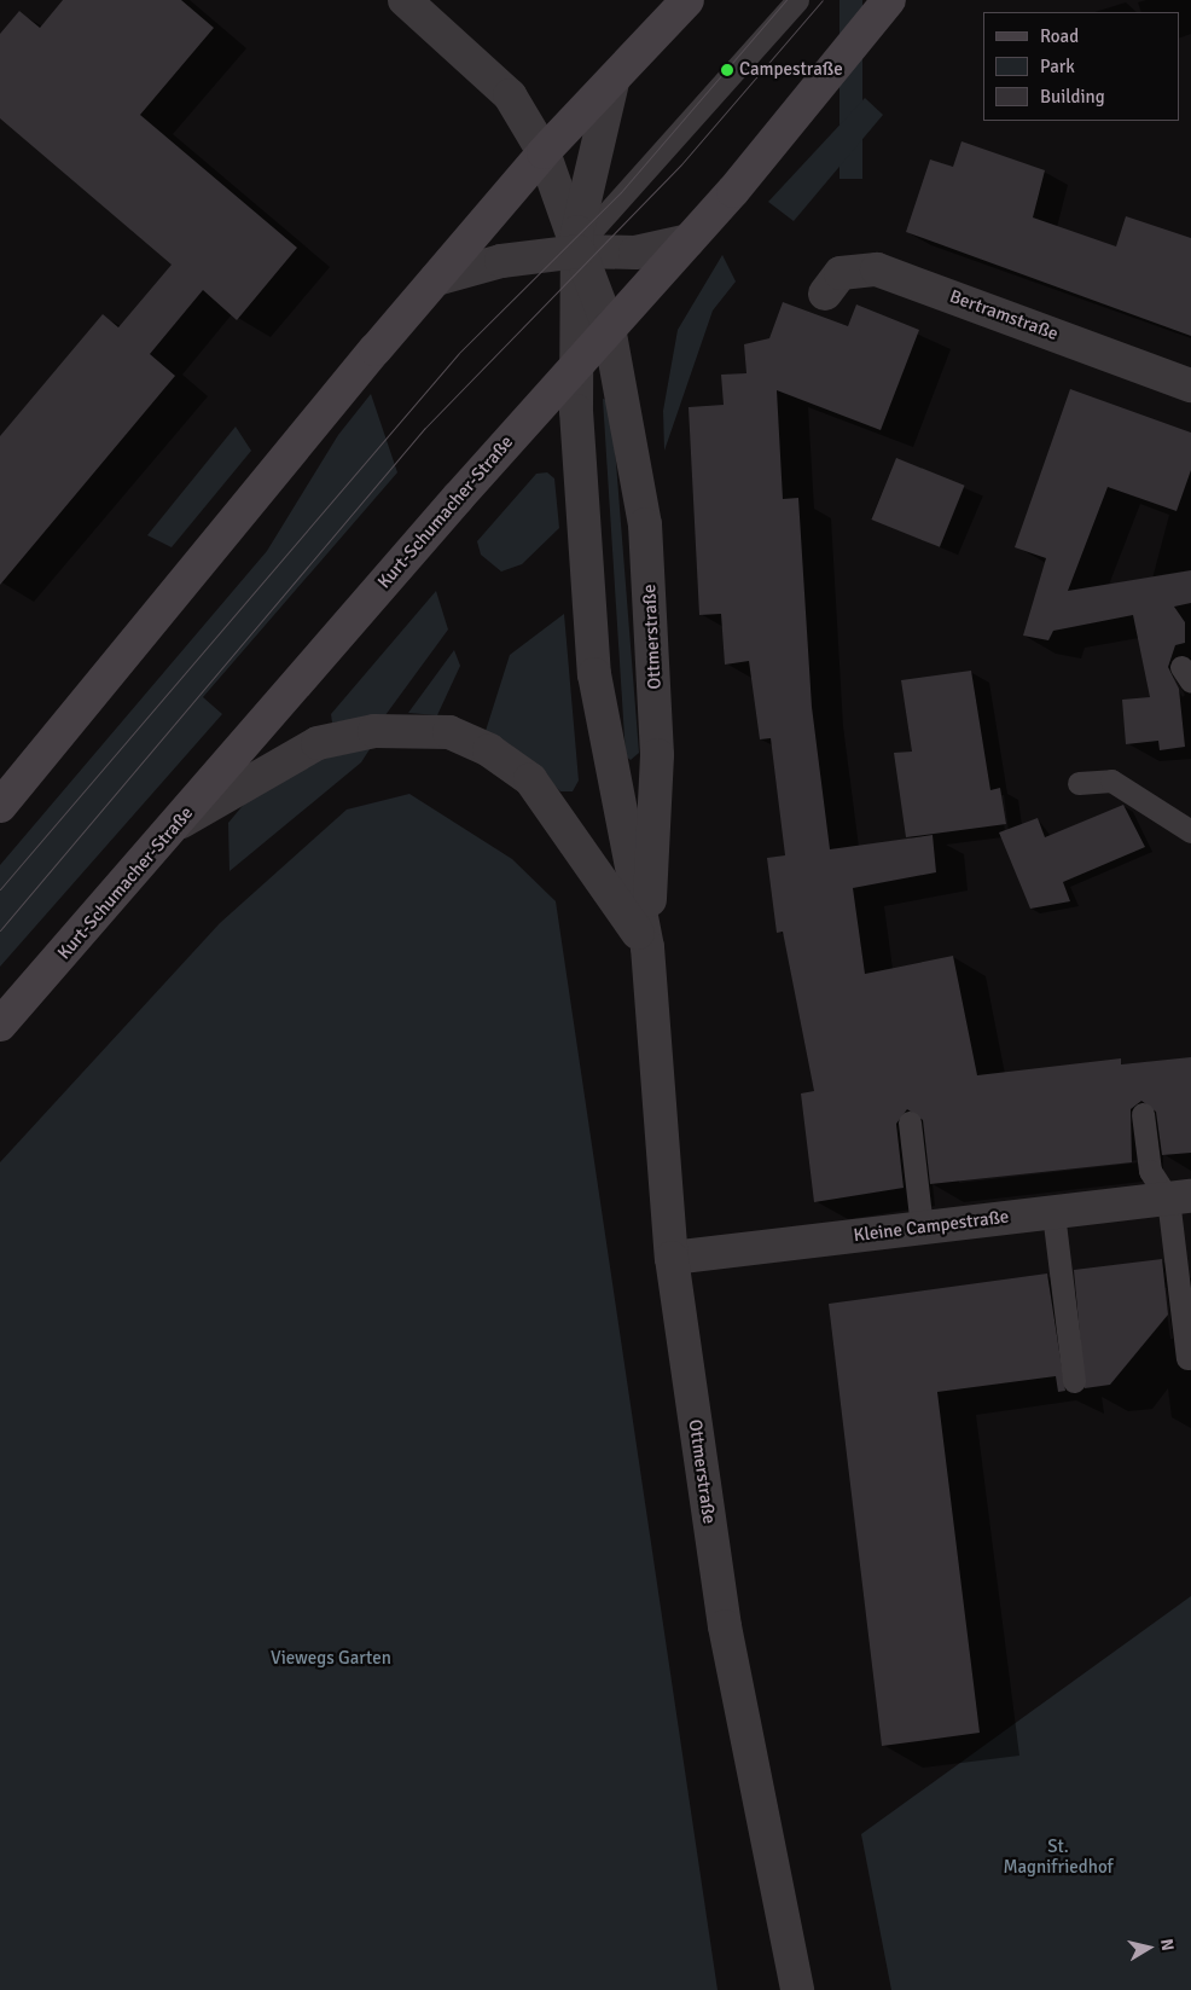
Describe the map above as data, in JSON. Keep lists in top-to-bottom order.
{
  "streets": {
    "main road": ["Kurt-Schumacher-Straße"],
    "street": ["Bertramstraße", "Ottmerstraße", "Kleine Campestraße"]
  },
  "crossings": [
    ["Kurt-Schumacher-Straße", "Ottmerstraße"],
    ["Ottmerstraße", "Kleine Campestraße"]
  ],
  "parks": ["Viewegs Garten", "St. Magnifriedhof"],
  "places": ["Campestraße"],
  "legend": ["Road", "Park", "Building"],
  "north": "right"
}
